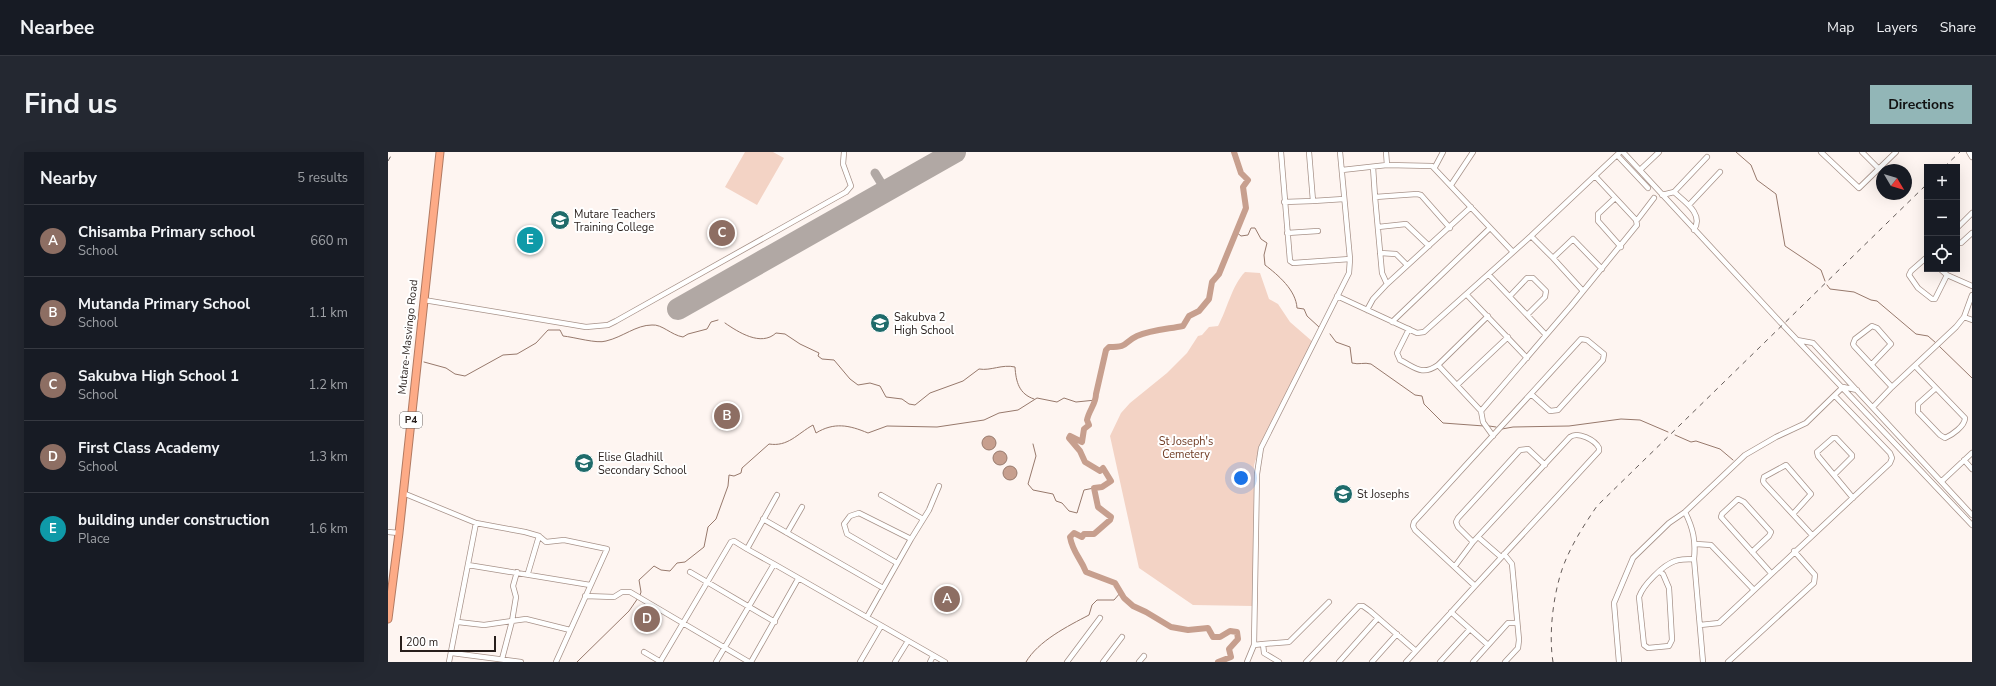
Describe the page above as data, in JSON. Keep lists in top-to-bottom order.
{
  "streets": {
    "highway": ["Mutare-Masvingo Road", "P4"]
  },
  "parks": ["St Joseph's Cemetery"],
  "places": {
    "school or university": [
      "Mutare Teachers Training College",
      "Sakubva 2 High School",
      "Elise Gladhill Secondary School",
      "St Josephs"
    ]
  },
  "scale_bar": "200 m",
  "north": "bottom right",
  "page": {
    "header": "Nearbee",
    "nav": ["Map", "Layers", "Share"],
    "title": "Find us",
    "buttons": "Directions",
    "heading": ["Nearby", "5 results"],
    "map_buttons": ["+", "−"],
    "list": [
      {
        "mark": "A",
        "name": "Chisamba Primary school",
        "note": "School",
        "value": "660 m"
      },
      {
        "mark": "B",
        "name": "Mutanda Primary School",
        "note": "School",
        "value": "1.1 km"
      },
      {
        "mark": "C",
        "name": "Sakubva High School 1",
        "note": "School",
        "value": "1.2 km"
      },
      {
        "mark": "D",
        "name": "First Class Academy",
        "note": "School",
        "value": "1.3 km"
      },
      {
        "mark": "E",
        "name": "building under construction",
        "note": "Place",
        "value": "1.6 km"
      }
    ],
    "pins": [
      "C",
      "E",
      "B",
      "A",
      "D"
    ],
    "scale": "200 m"
  }
}
